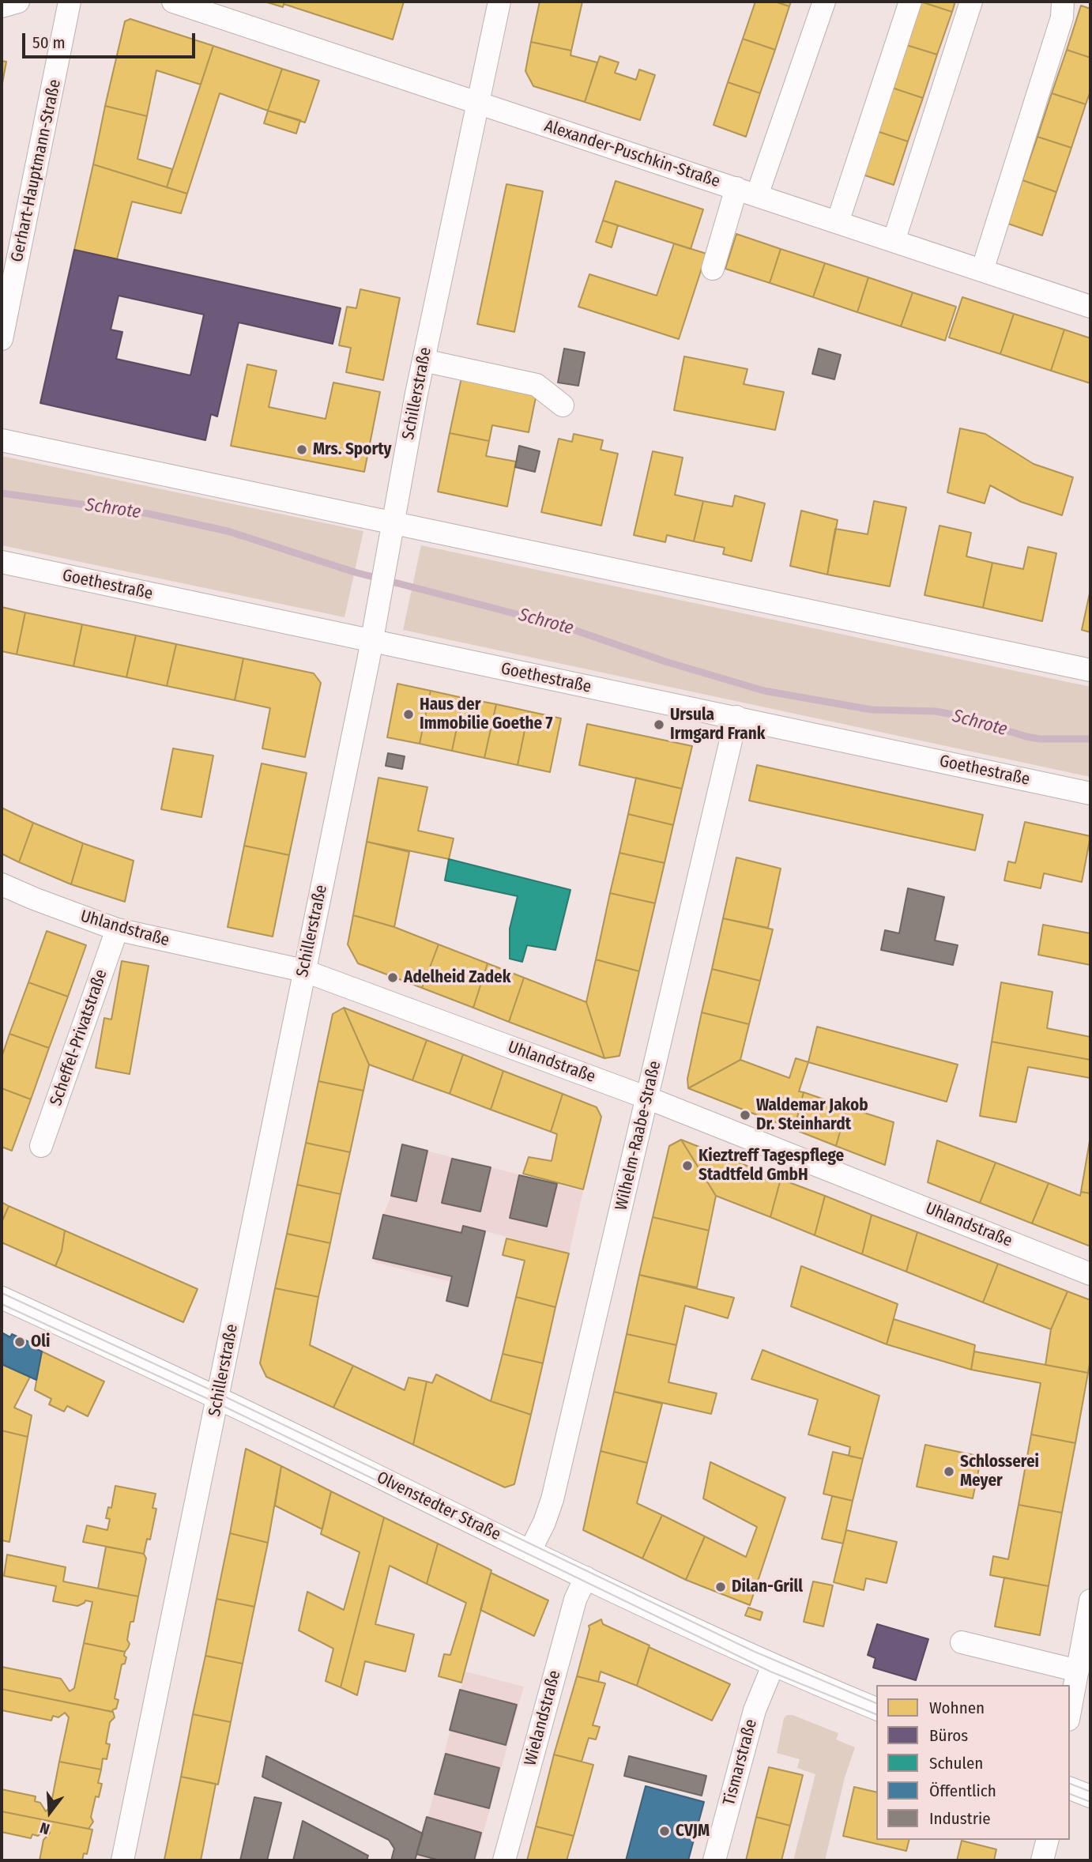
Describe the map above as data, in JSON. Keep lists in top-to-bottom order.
{
  "streets": {
    "street": [
      "Alexander-Puschkin-Straße",
      "Gerhart-Hauptmann-Straße",
      "Schillerstraße",
      "Goethestraße",
      "Uhlandstraße",
      "Scheffel-Privatstraße",
      "Wilhelm-Raabe-Straße",
      "Olvenstedter Straße",
      "Wielandstraße",
      "Tismarstraße"
    ]
  },
  "crossings": [
    ["Alexander-Puschkin-Straße", "Schillerstraße"],
    ["Schillerstraße", "Goethestraße"],
    ["Schillerstraße", "Uhlandstraße"],
    ["Schillerstraße", "Olvenstedter Straße"],
    ["Goethestraße", "Wilhelm-Raabe-Straße"],
    ["Uhlandstraße", "Scheffel-Privatstraße"],
    ["Uhlandstraße", "Wilhelm-Raabe-Straße"],
    ["Wilhelm-Raabe-Straße", "Olvenstedter Straße"],
    ["Olvenstedter Straße", "Wielandstraße"],
    ["Olvenstedter Straße", "Tismarstraße"]
  ],
  "water": ["Schrote"],
  "places": [
    "Mrs. Sporty",
    "Haus der Immobilie Goethe 7",
    "Ursula Irmgard Frank",
    "Adelheid Zadek",
    "Waldemar Jakob Dr. Steinhardt",
    "Kieztreff Tagespflege Stadtfeld GmbH",
    "Oli",
    "Schlosserei Meyer",
    "Dilan-Grill",
    "CVJM"
  ],
  "legend": [
    "Wohnen",
    "Büros",
    "Schulen",
    "Öffentlich",
    "Industrie"
  ],
  "scale_bar": "50 m",
  "north": "bottom"
}
